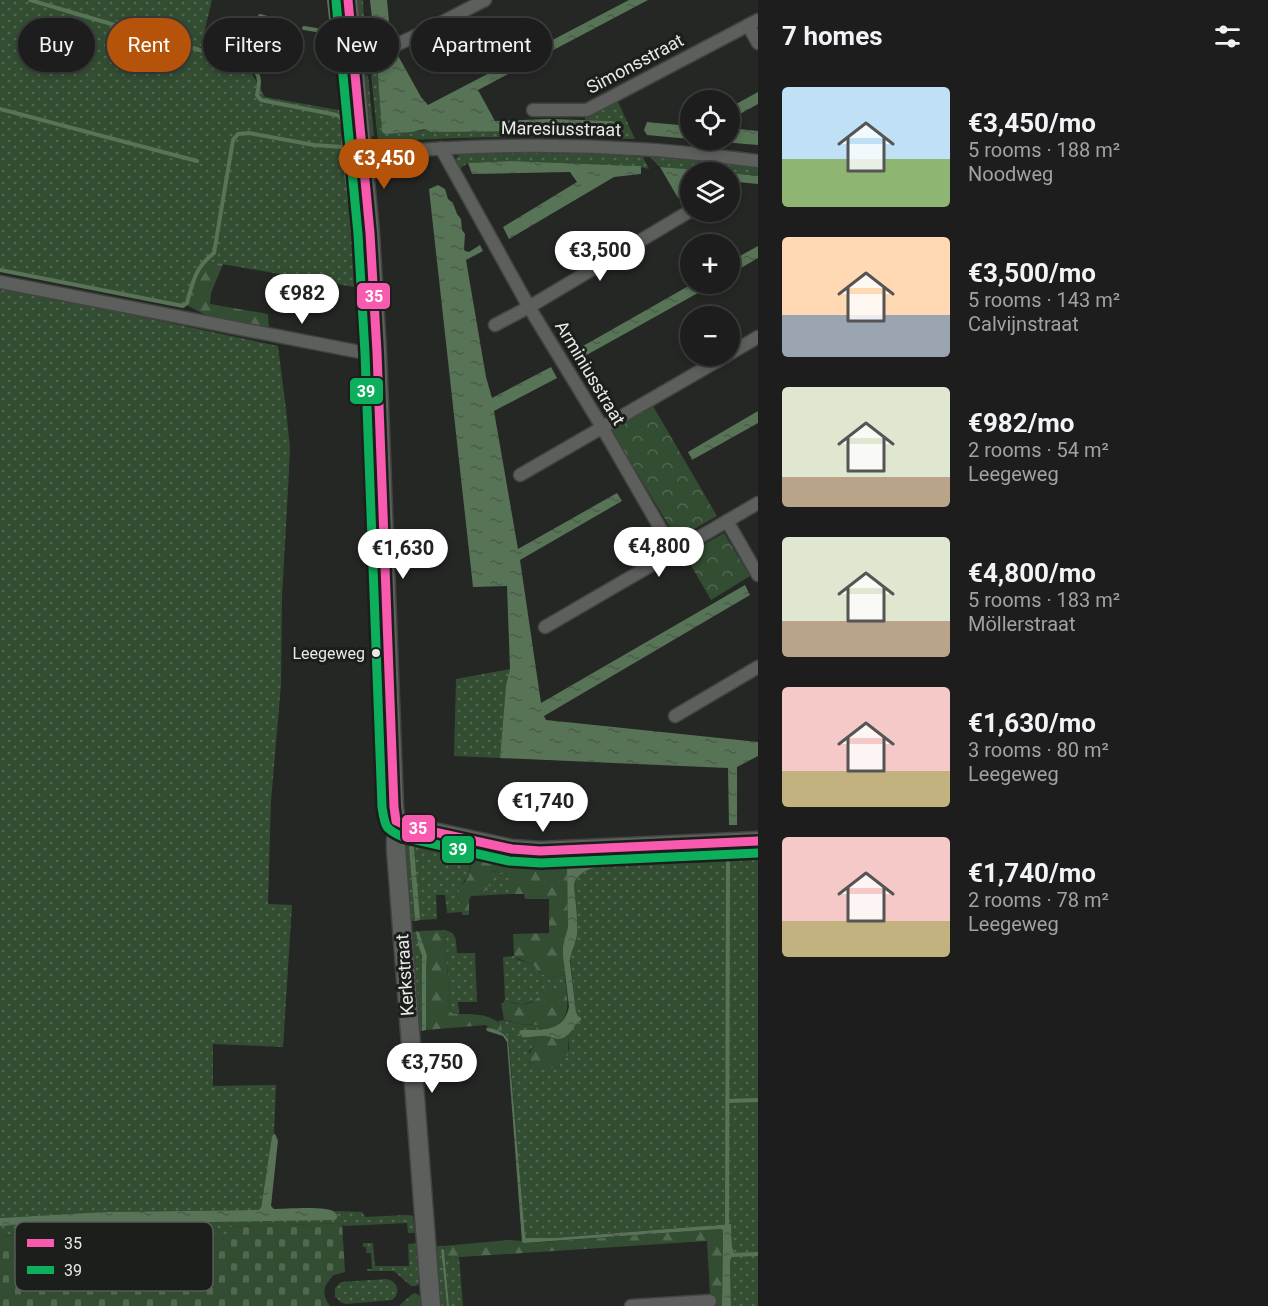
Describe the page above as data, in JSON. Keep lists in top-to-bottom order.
{
  "streets": {
    "main road": ["Kerkstraat"],
    "street": ["Simonsstraat", "Maresiusstraat", "Arminiusstraat"]
  },
  "crossings": [
    ["Maresiusstraat", "Arminiusstraat"]
  ],
  "places": ["Leegeweg"],
  "lines": ["transit line 35", "transit line 39"],
  "legend": ["35", "39"],
  "page": {
    "heading": "7 homes",
    "chip": [
      "Buy",
      "Rent",
      "Filters",
      "New",
      "Apartment"
    ],
    "list": [
      {
        "name": "€3,450/mo",
        "note": "5 rooms · 188 m² · Noodweg"
      },
      {
        "name": "€3,500/mo",
        "note": "5 rooms · 143 m² · Calvijnstraat"
      },
      {
        "name": "€982/mo",
        "note": "2 rooms · 54 m² · Leegeweg"
      },
      {
        "name": "€4,800/mo",
        "note": "5 rooms · 183 m² · Möllerstraat"
      },
      {
        "name": "€1,630/mo",
        "note": "3 rooms · 80 m² · Leegeweg"
      },
      {
        "name": "€1,740/mo",
        "note": "2 rooms · 78 m² · Leegeweg"
      }
    ],
    "map_buttons": ["+", "−"],
    "price": [
      "€3,450",
      "€3,500",
      "€982",
      "€4,800",
      "€1,630",
      "€1,740",
      "€3,750"
    ]
  }
}
